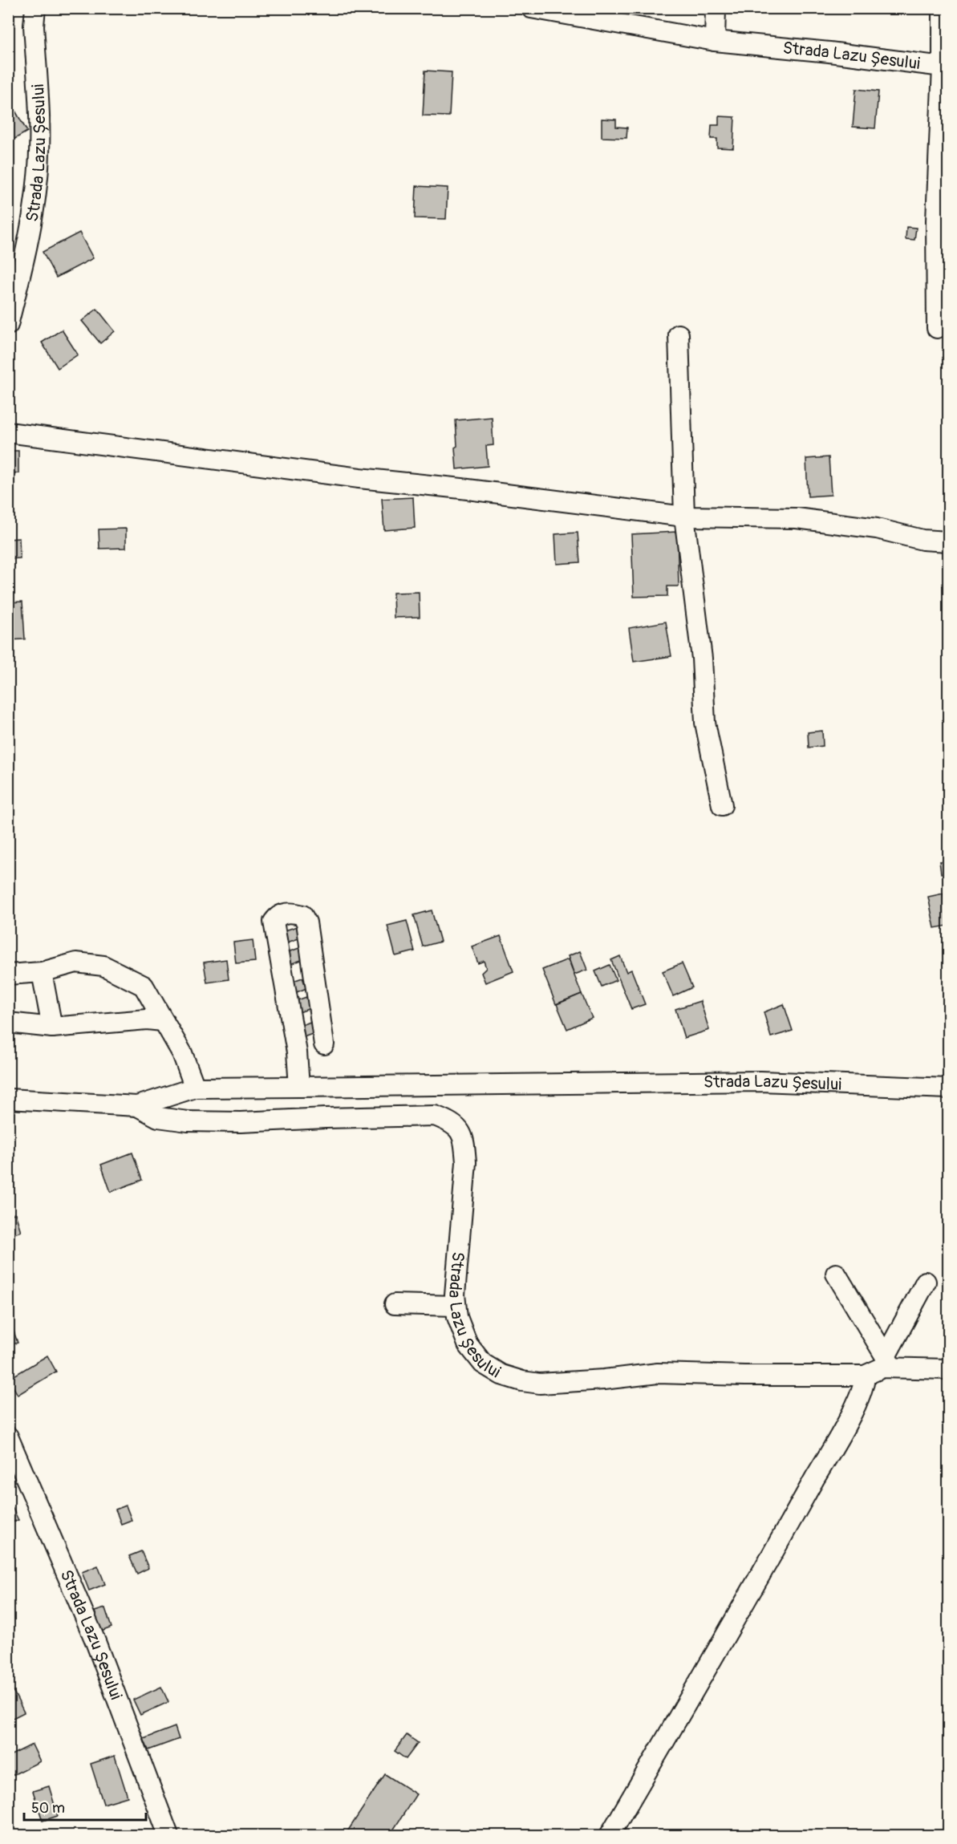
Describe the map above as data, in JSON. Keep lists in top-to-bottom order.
{
  "streets": {
    "street": ["Strada Lazu Șesului"]
  },
  "scale_bar": "50 m"
}
